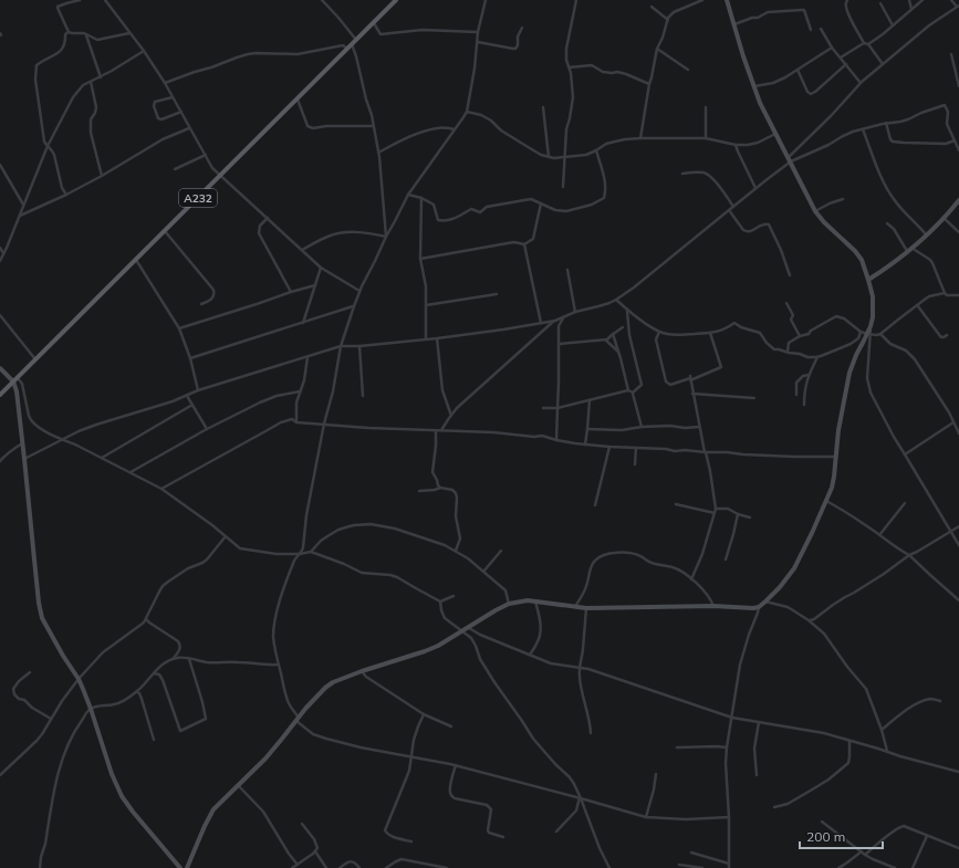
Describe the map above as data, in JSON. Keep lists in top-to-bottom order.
{
  "streets": {
    "main road": ["A232"]
  },
  "scale_bar": "200 m"
}
